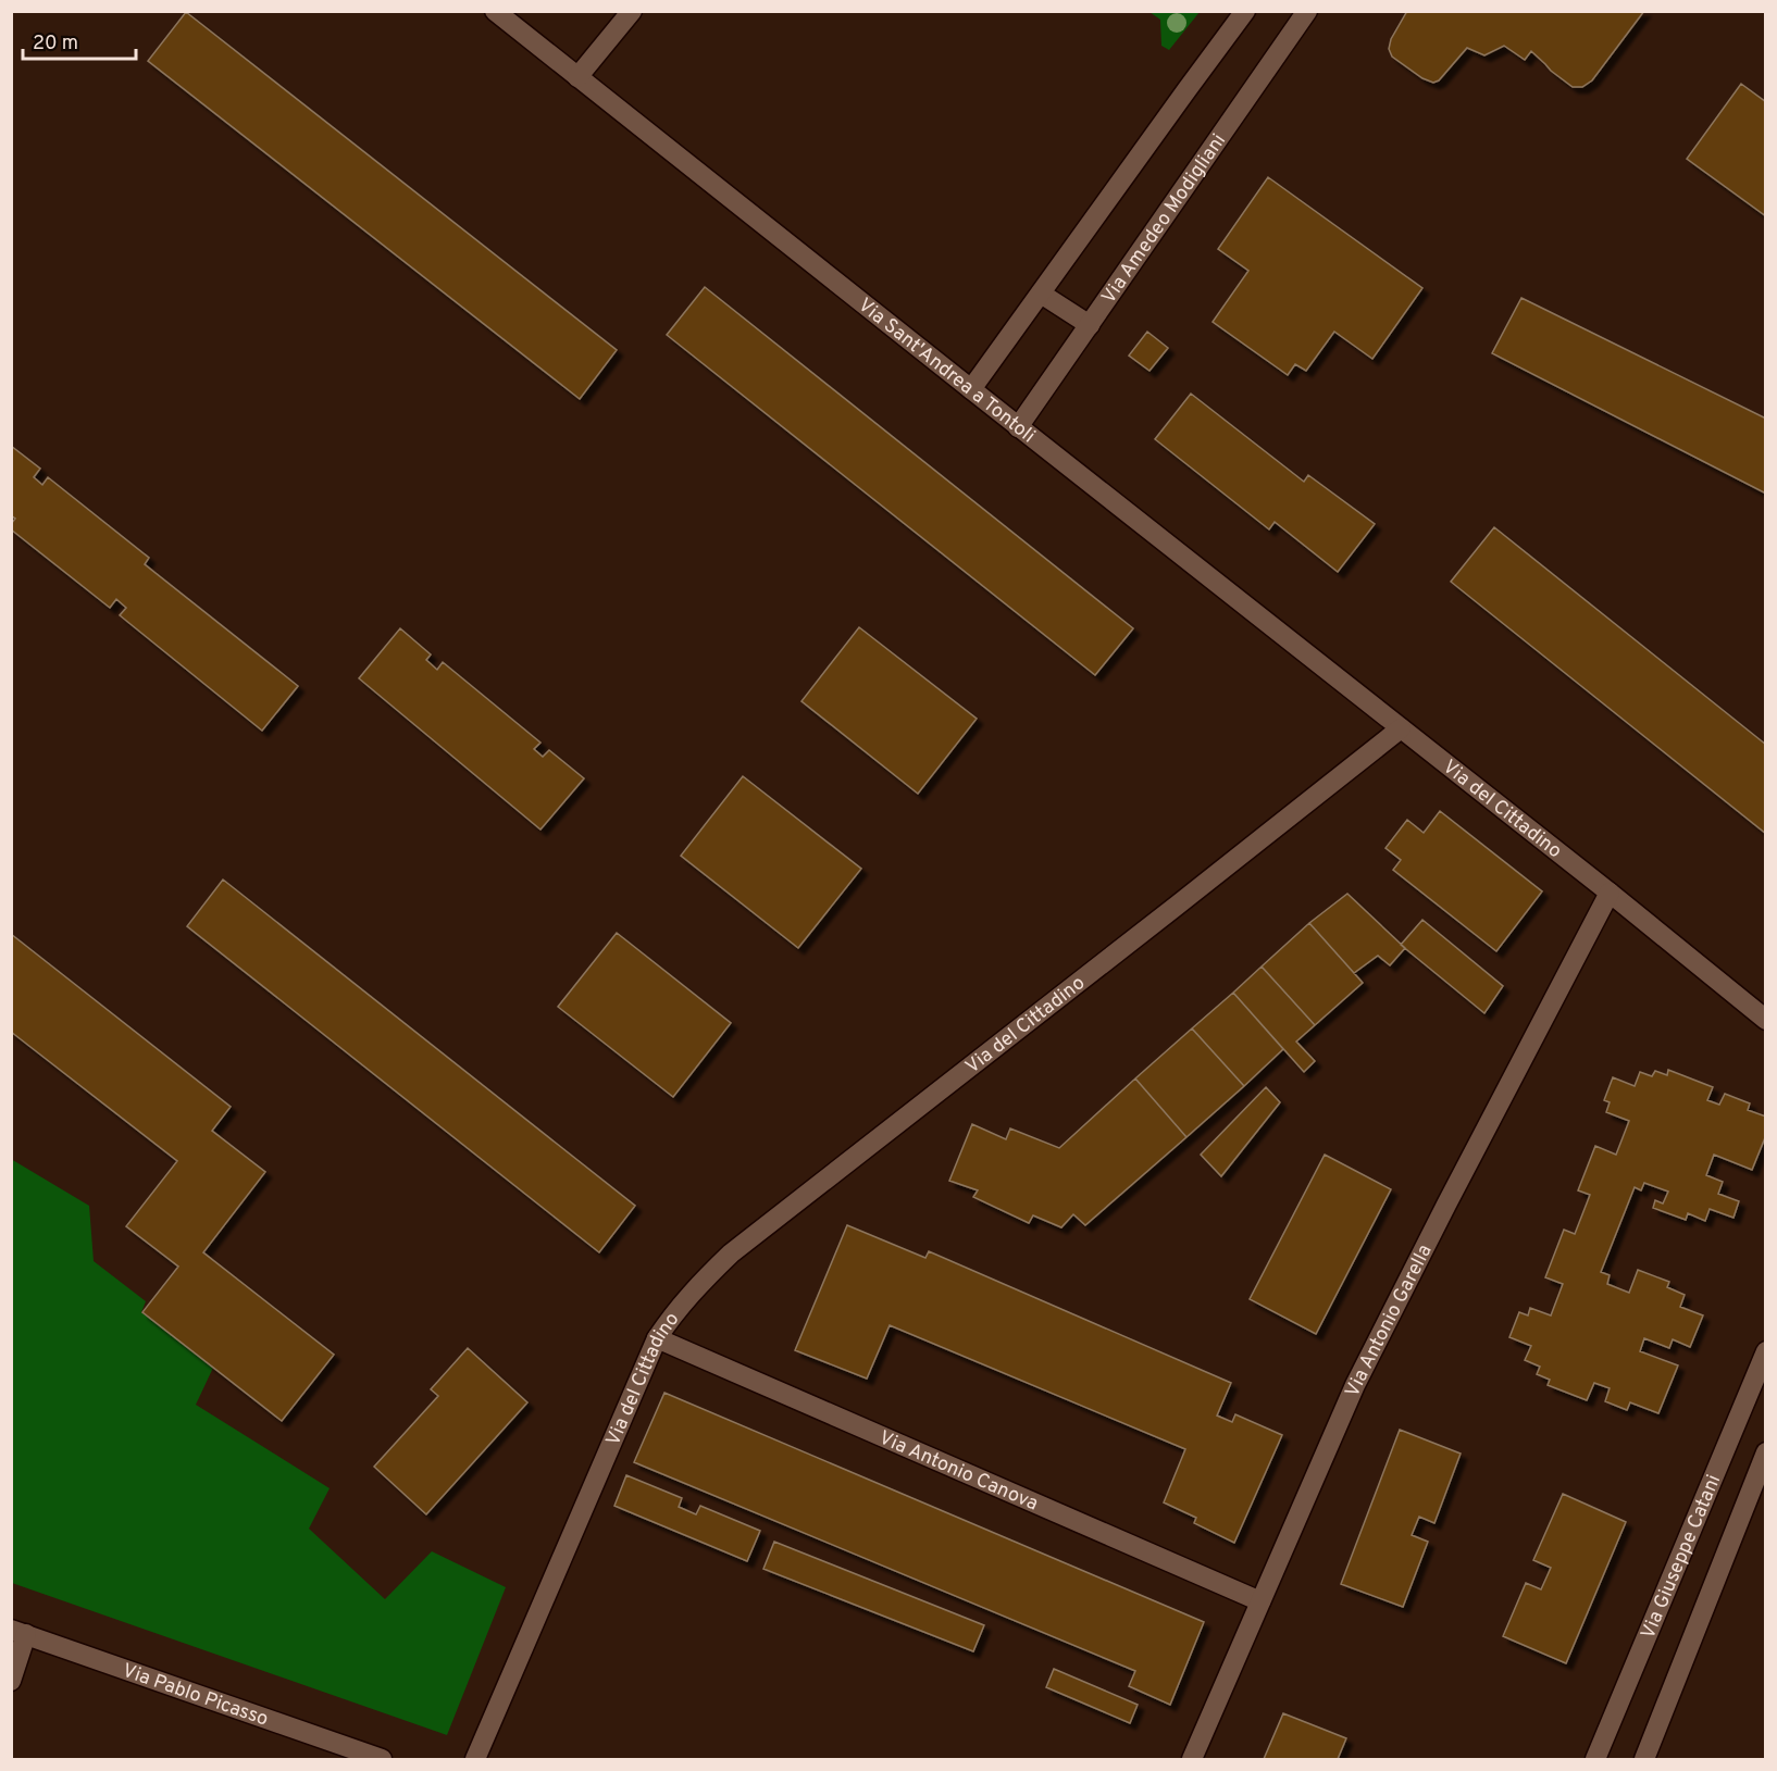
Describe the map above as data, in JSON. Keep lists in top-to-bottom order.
{
  "streets": {
    "street": [
      "Via Amedeo Modigliani",
      "Via Sant'Andrea a Tontoli",
      "Via del Cittadino",
      "Via Antonio Garella",
      "Via Antonio Canova",
      "Via Giuseppe Catani",
      "Via Pablo Picasso"
    ]
  },
  "crossings": [
    ["Via Amedeo Modigliani", "Via Sant'Andrea a Tontoli"],
    ["Via Sant'Andrea a Tontoli", "Via del Cittadino"],
    ["Via del Cittadino", "Via Antonio Garella"],
    ["Via del Cittadino", "Via Antonio Canova"],
    ["Via Antonio Garella", "Via Antonio Canova"]
  ],
  "scale_bar": "20 m"
}
